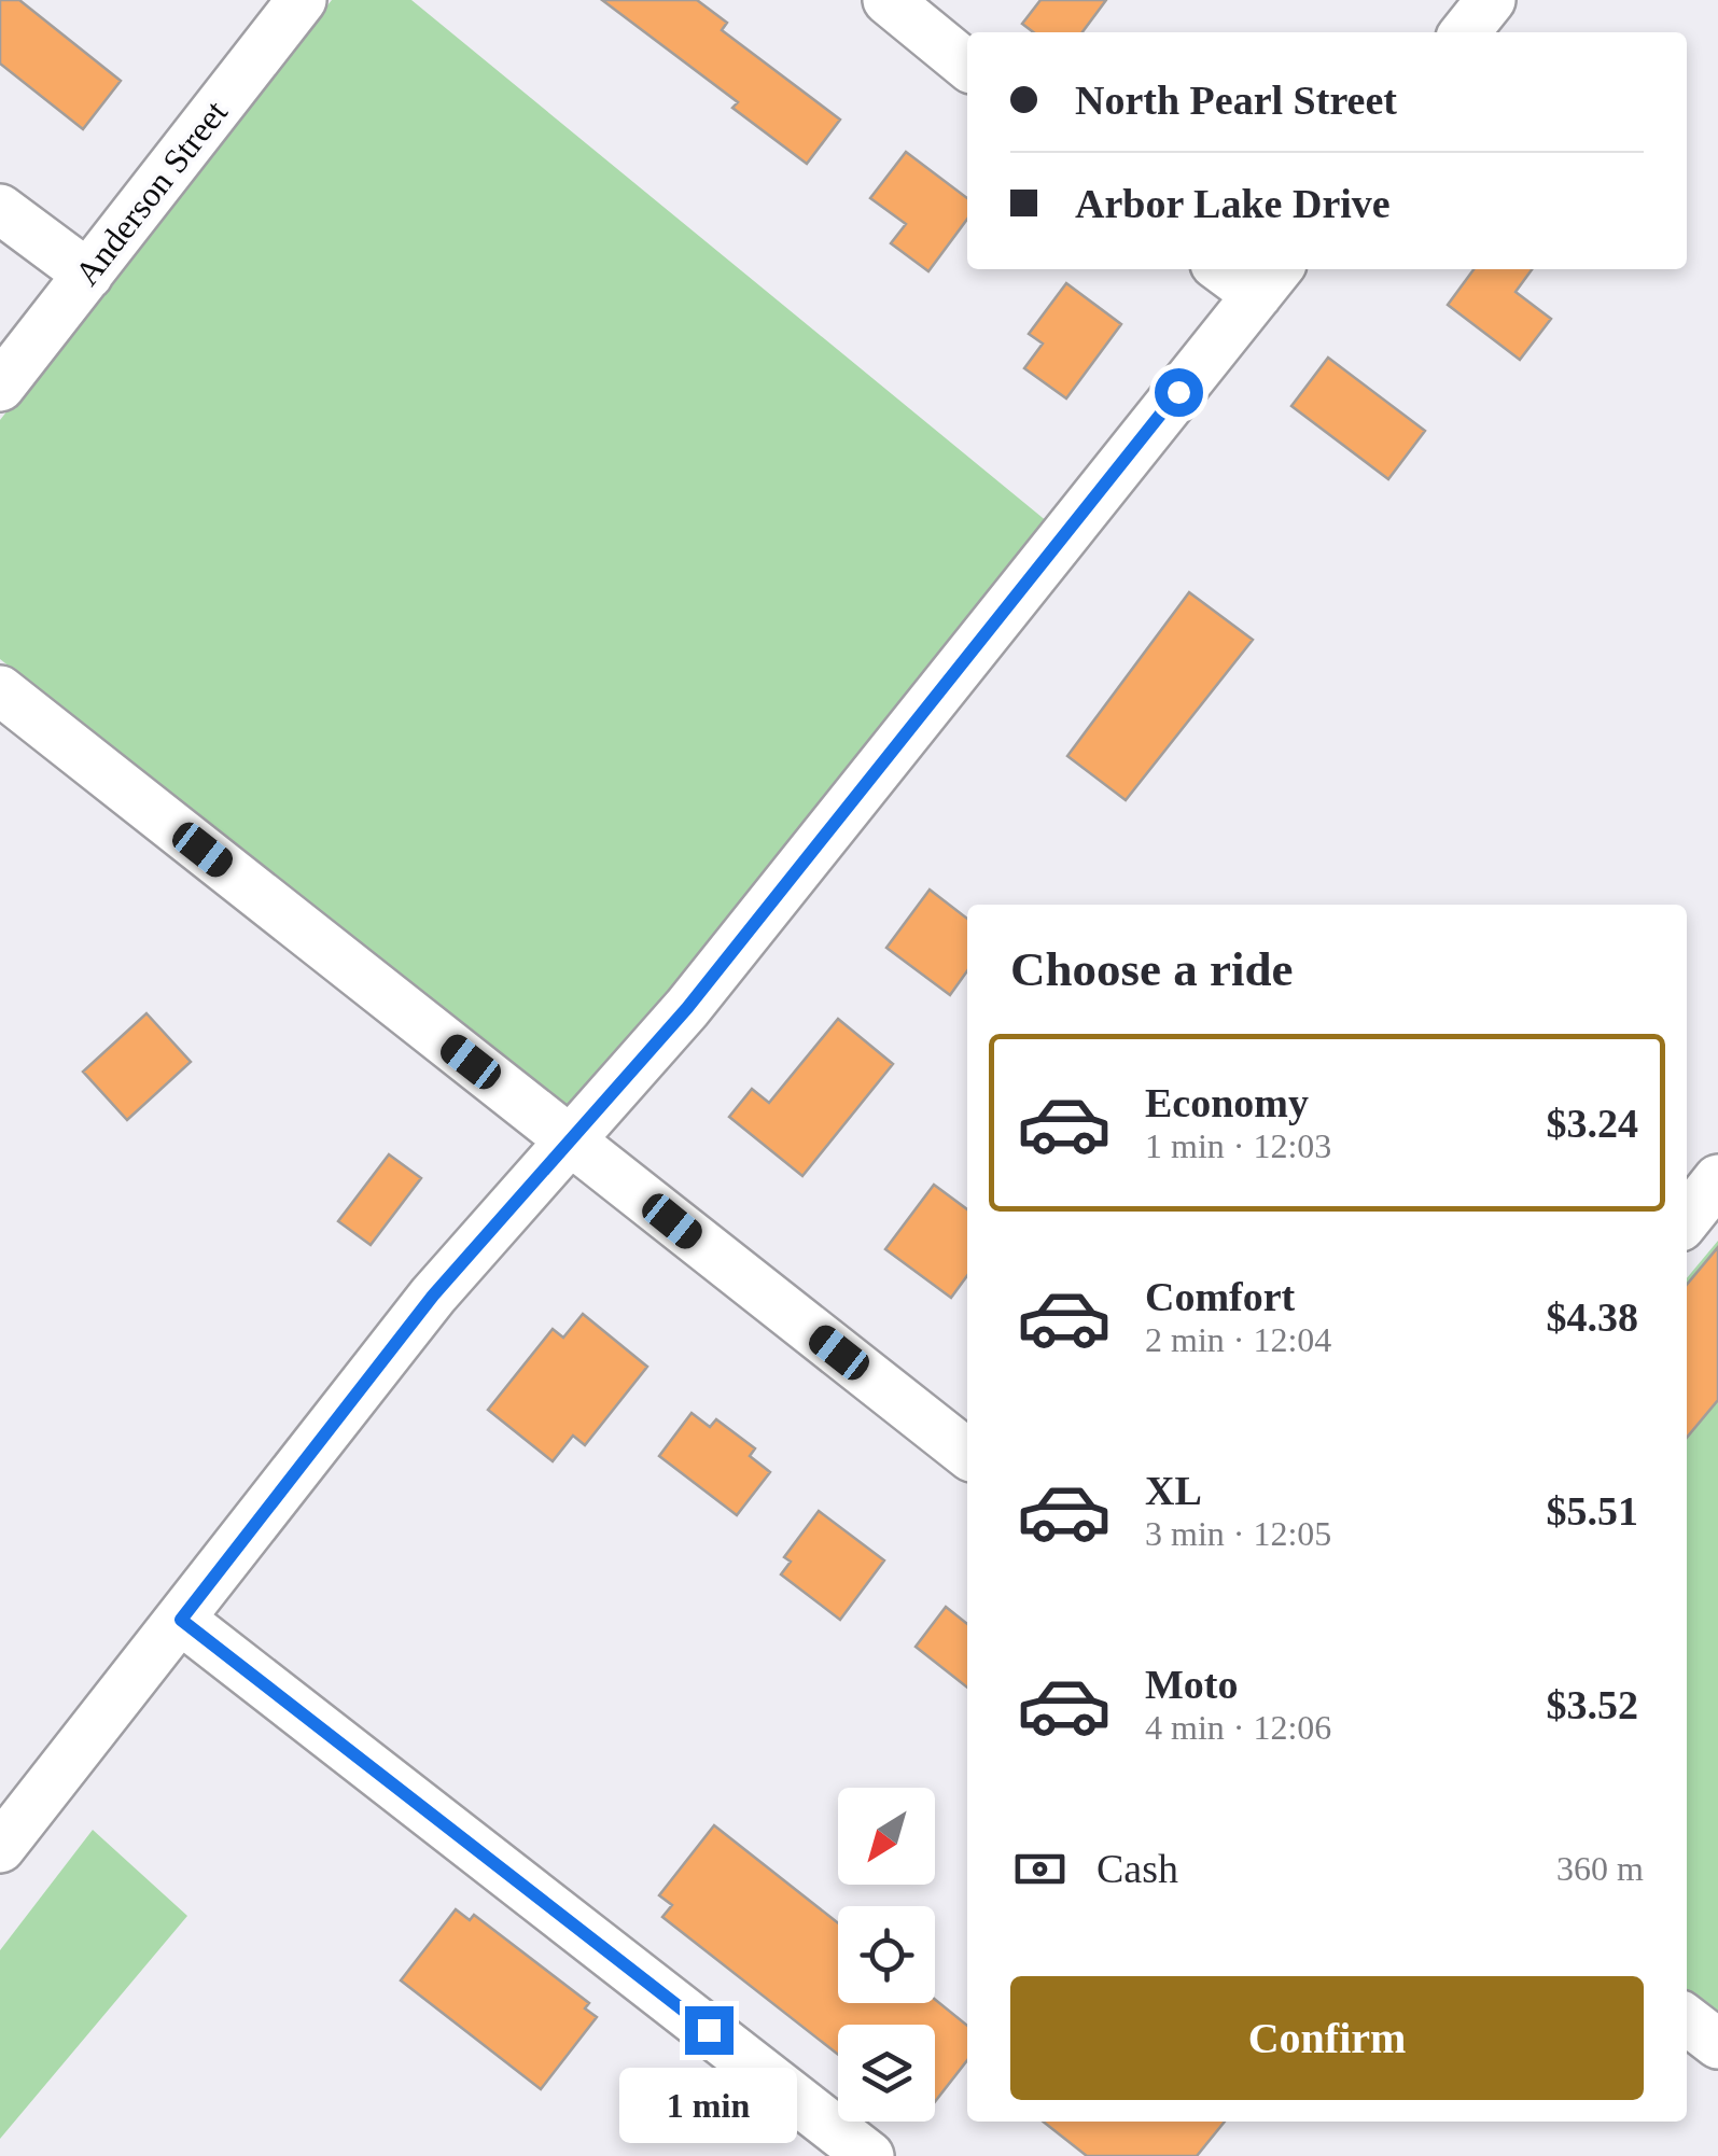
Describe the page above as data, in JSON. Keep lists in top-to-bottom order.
{
  "streets": {
    "street": ["Anderson Street"]
  },
  "north": "bottom left",
  "page": {
    "banner": ["North Pearl Street", "Arbor Lake Drive"],
    "heading": "Choose a ride",
    "list": [
      {
        "name": "Economy",
        "note": "1 min · 12:03",
        "value": "$3.24"
      },
      {
        "name": "Comfort",
        "note": "2 min · 12:04",
        "value": "$4.38"
      },
      {
        "name": "XL",
        "note": "3 min · 12:05",
        "value": "$5.51"
      },
      {
        "name": "Moto",
        "note": "4 min · 12:06",
        "value": "$3.52"
      }
    ],
    "pay": ["Cash", "360 m"],
    "buttons": "Confirm",
    "bubble": "1 min"
  }
}
